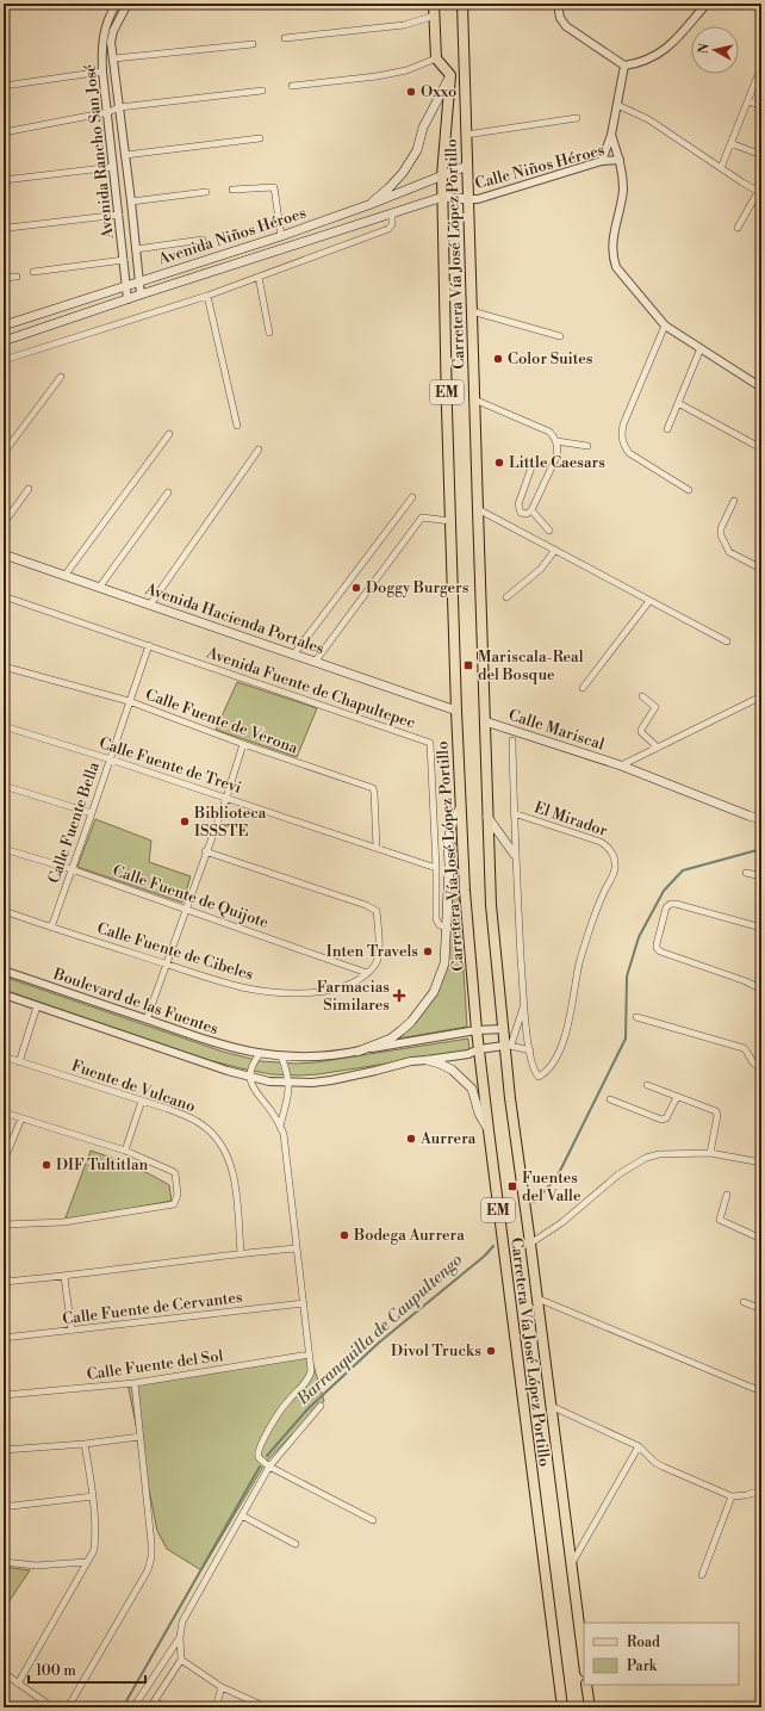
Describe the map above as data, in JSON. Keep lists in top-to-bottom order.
{
  "streets": {
    "main road": [
      "Avenida Niños Héroes",
      "Carretera Vía José López Portillo",
      "EM",
      "Avenida Hacienda Portales",
      "Calle Mariscal"
    ],
    "street": [
      "Avenida Rancho San José",
      "Calle Niños Héroes",
      "Avenida Fuente de Chapultepec",
      "Calle Fuente de Verona",
      "Calle Fuente de Trevi",
      "El Mirador",
      "Calle Fuente Bella",
      "Calle Fuente de Quijote",
      "Calle Fuente de Cibeles",
      "Boulevard de las Fuentes",
      "Fuente de Vulcano",
      "Calle Fuente de Cervantes",
      "Calle Fuente del Sol"
    ]
  },
  "crossings": [
    ["Avenida Rancho San José", "Avenida Niños Héroes"],
    ["Calle Niños Héroes", "Avenida Niños Héroes"],
    ["Calle Niños Héroes", "Carretera Vía José López Portillo"],
    ["Avenida Niños Héroes", "Carretera Vía José López Portillo"],
    ["Carretera Vía José López Portillo", "Avenida Hacienda Portales"],
    ["Carretera Vía José López Portillo", "Calle Mariscal"],
    ["Carretera Vía José López Portillo", "Boulevard de las Fuentes"],
    ["Avenida Fuente de Chapultepec", "Calle Fuente de Trevi"],
    ["Avenida Fuente de Chapultepec", "Calle Fuente Bella"],
    ["Calle Fuente de Verona", "Calle Fuente de Trevi"],
    ["Calle Fuente de Verona", "Calle Fuente Bella"],
    ["Calle Fuente de Trevi", "Calle Fuente Bella"],
    ["Calle Fuente Bella", "Calle Fuente de Quijote"],
    ["Calle Fuente Bella", "Calle Fuente de Cibeles"],
    ["Calle Fuente de Quijote", "Calle Fuente de Cibeles"]
  ],
  "water": ["Barranquilla de Caupultengo"],
  "places": {
    "other": [
      "Oxxo",
      "Color Suites",
      "Little Caesars",
      "Doggy Burgers",
      "Biblioteca ISSSTE",
      "Inten Travels",
      "Aurrera",
      "DIF Tultitlan",
      "Bodega Aurrera",
      "Divol Trucks"
    ],
    "transit": ["Mariscala-Real del Bosque", "Fuentes del Valle"],
    "health": ["Farmacias Similares"]
  },
  "legend": ["Road", "Park"],
  "scale_bar": "100 m",
  "north": "left"
}
